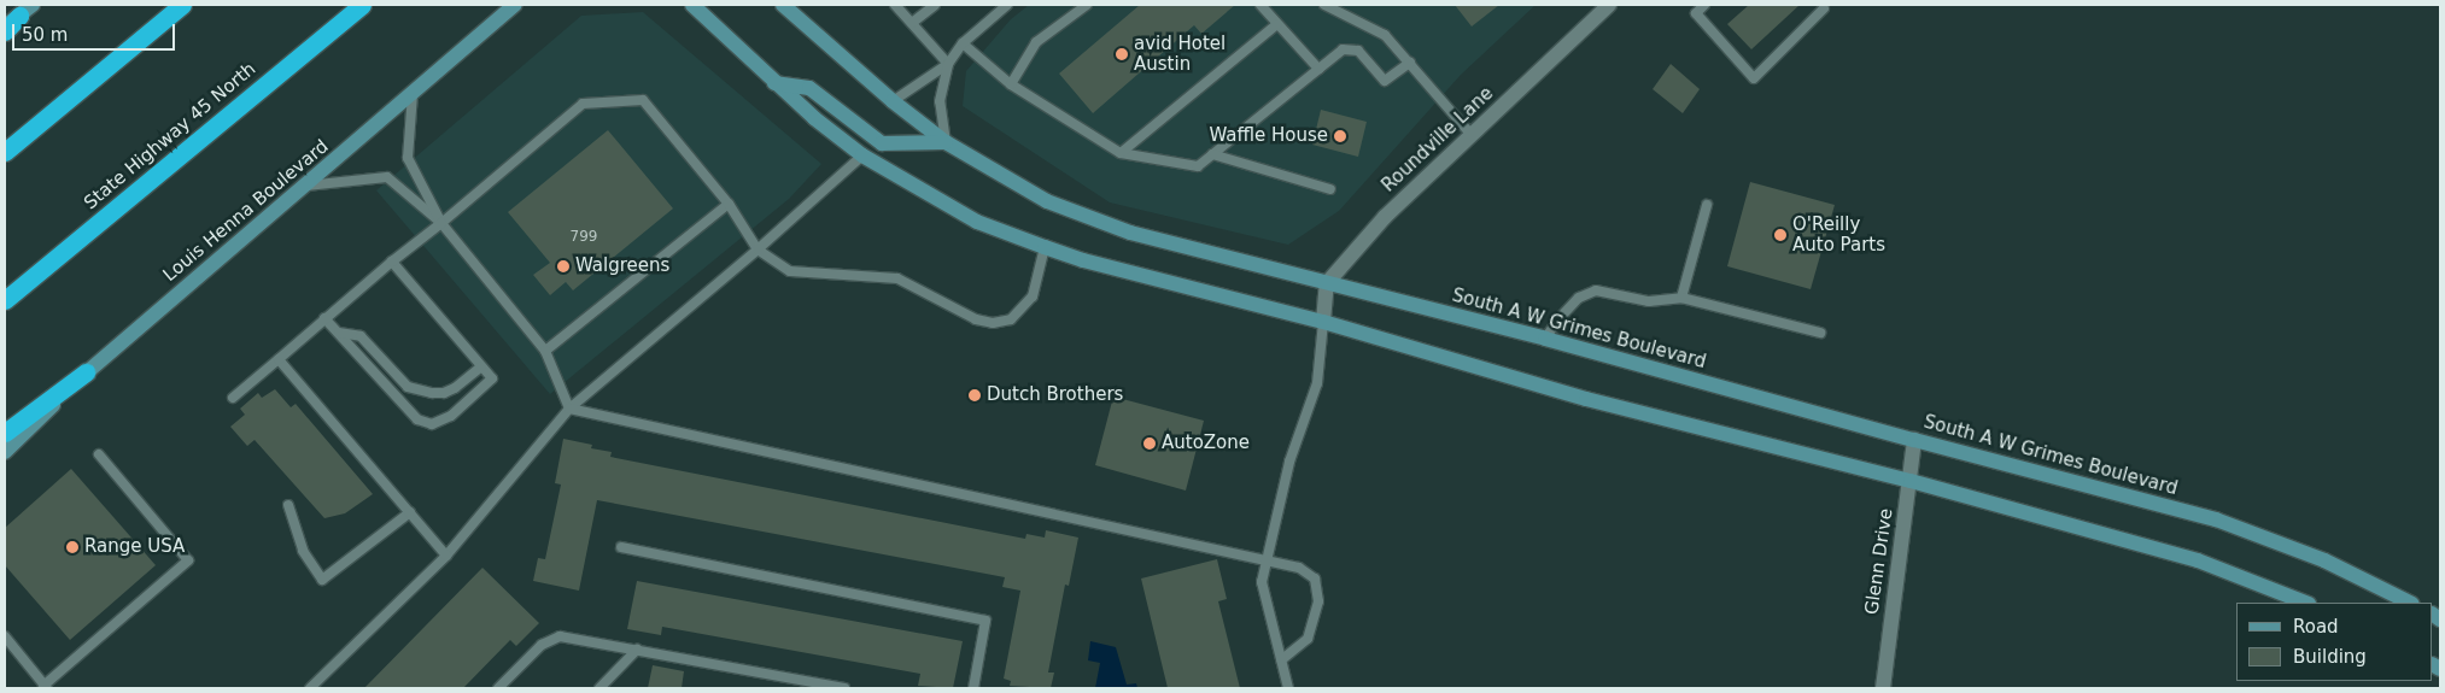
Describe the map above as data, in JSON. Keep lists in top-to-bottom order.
{
  "streets": {
    "highway": ["State Highway 45 North"],
    "main road": ["Louis Henna Boulevard", "South A W Grimes Boulevard"],
    "street": ["Roundville Lane", "Glenn Drive"]
  },
  "crossings": [
    ["Roundville Lane", "South A W Grimes Boulevard"],
    ["South A W Grimes Boulevard", "Glenn Drive"]
  ],
  "places": [
    "avid Hotel Austin",
    "Waffle House",
    "O'Reilly Auto Parts",
    "Walgreens",
    "Dutch Brothers",
    "AutoZone",
    "Range USA"
  ],
  "house_numbers": ["799"],
  "legend": ["Road", "Building"],
  "scale_bar": "50 m"
}
